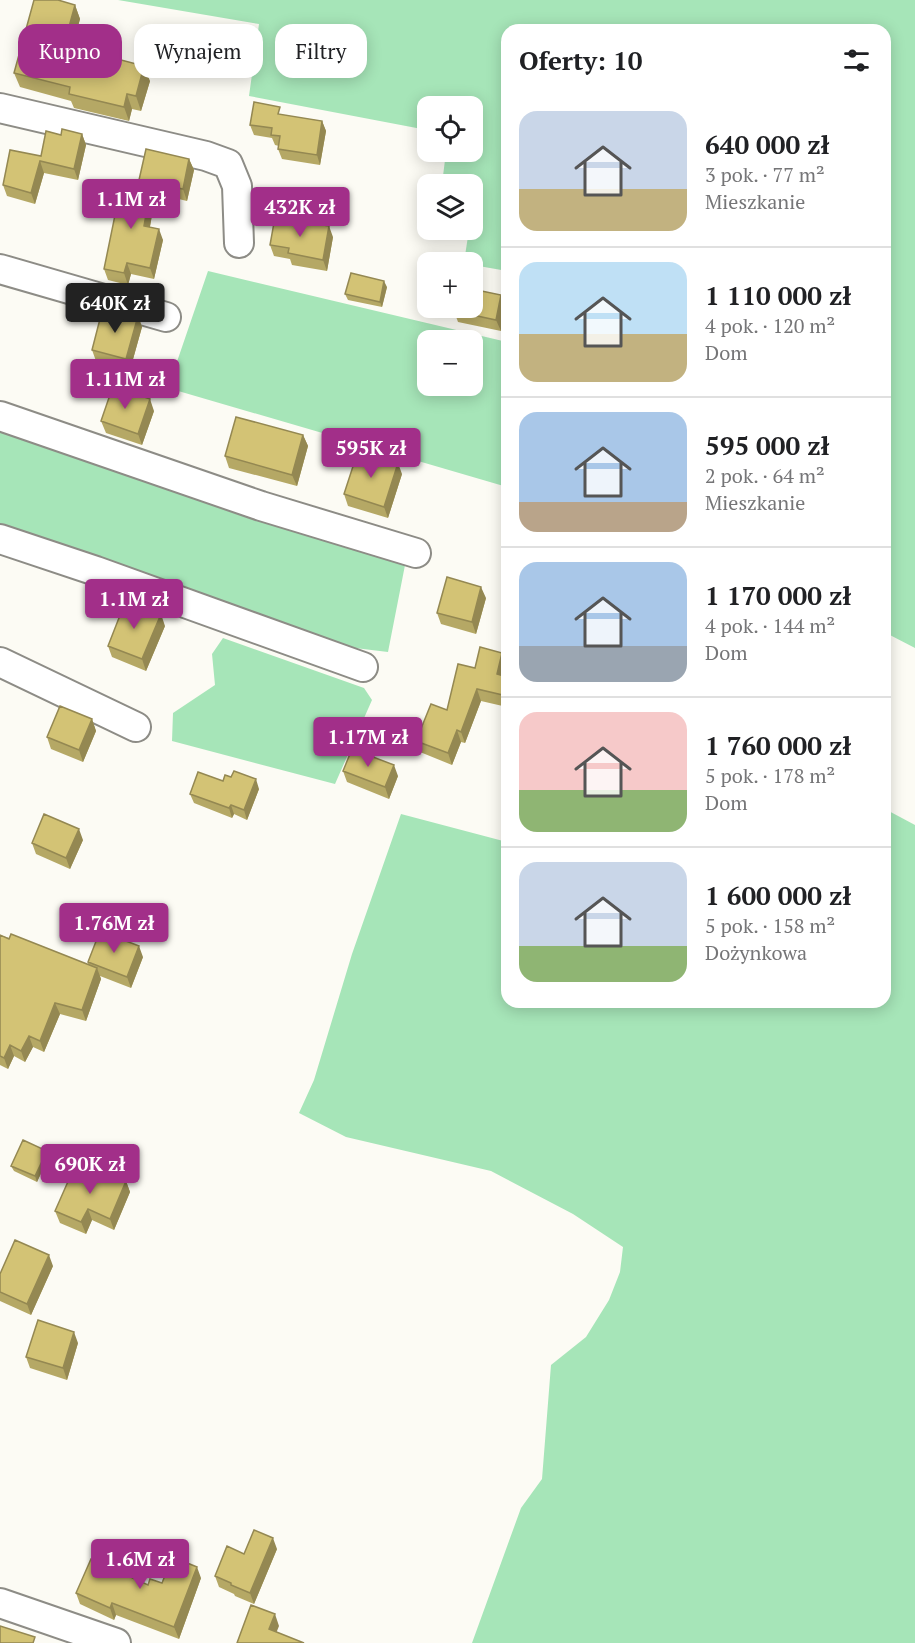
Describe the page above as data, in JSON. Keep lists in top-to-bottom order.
{
  "page": {
    "chip": ["Kupno", "Wynajem", "Filtry"],
    "heading": "Oferty: 10",
    "map_buttons": ["+", "−"],
    "list": [
      {
        "name": "640 000 zł",
        "note": "3 pok. · 77 m² · Mieszkanie"
      },
      {
        "name": "1 110 000 zł",
        "note": "4 pok. · 120 m² · Dom"
      },
      {
        "name": "595 000 zł",
        "note": "2 pok. · 64 m² · Mieszkanie"
      },
      {
        "name": "1 170 000 zł",
        "note": "4 pok. · 144 m² · Dom"
      },
      {
        "name": "1 760 000 zł",
        "note": "5 pok. · 178 m² · Dom"
      },
      {
        "name": "1 600 000 zł",
        "note": "5 pok. · 158 m² · Dożynkowa"
      }
    ],
    "price": [
      "1.1M zł",
      "432K zł",
      "640K zł",
      "1.11M zł",
      "595K zł",
      "1.1M zł",
      "1.17M zł",
      "1.76M zł",
      "690K zł",
      "1.6M zł"
    ]
  }
}
